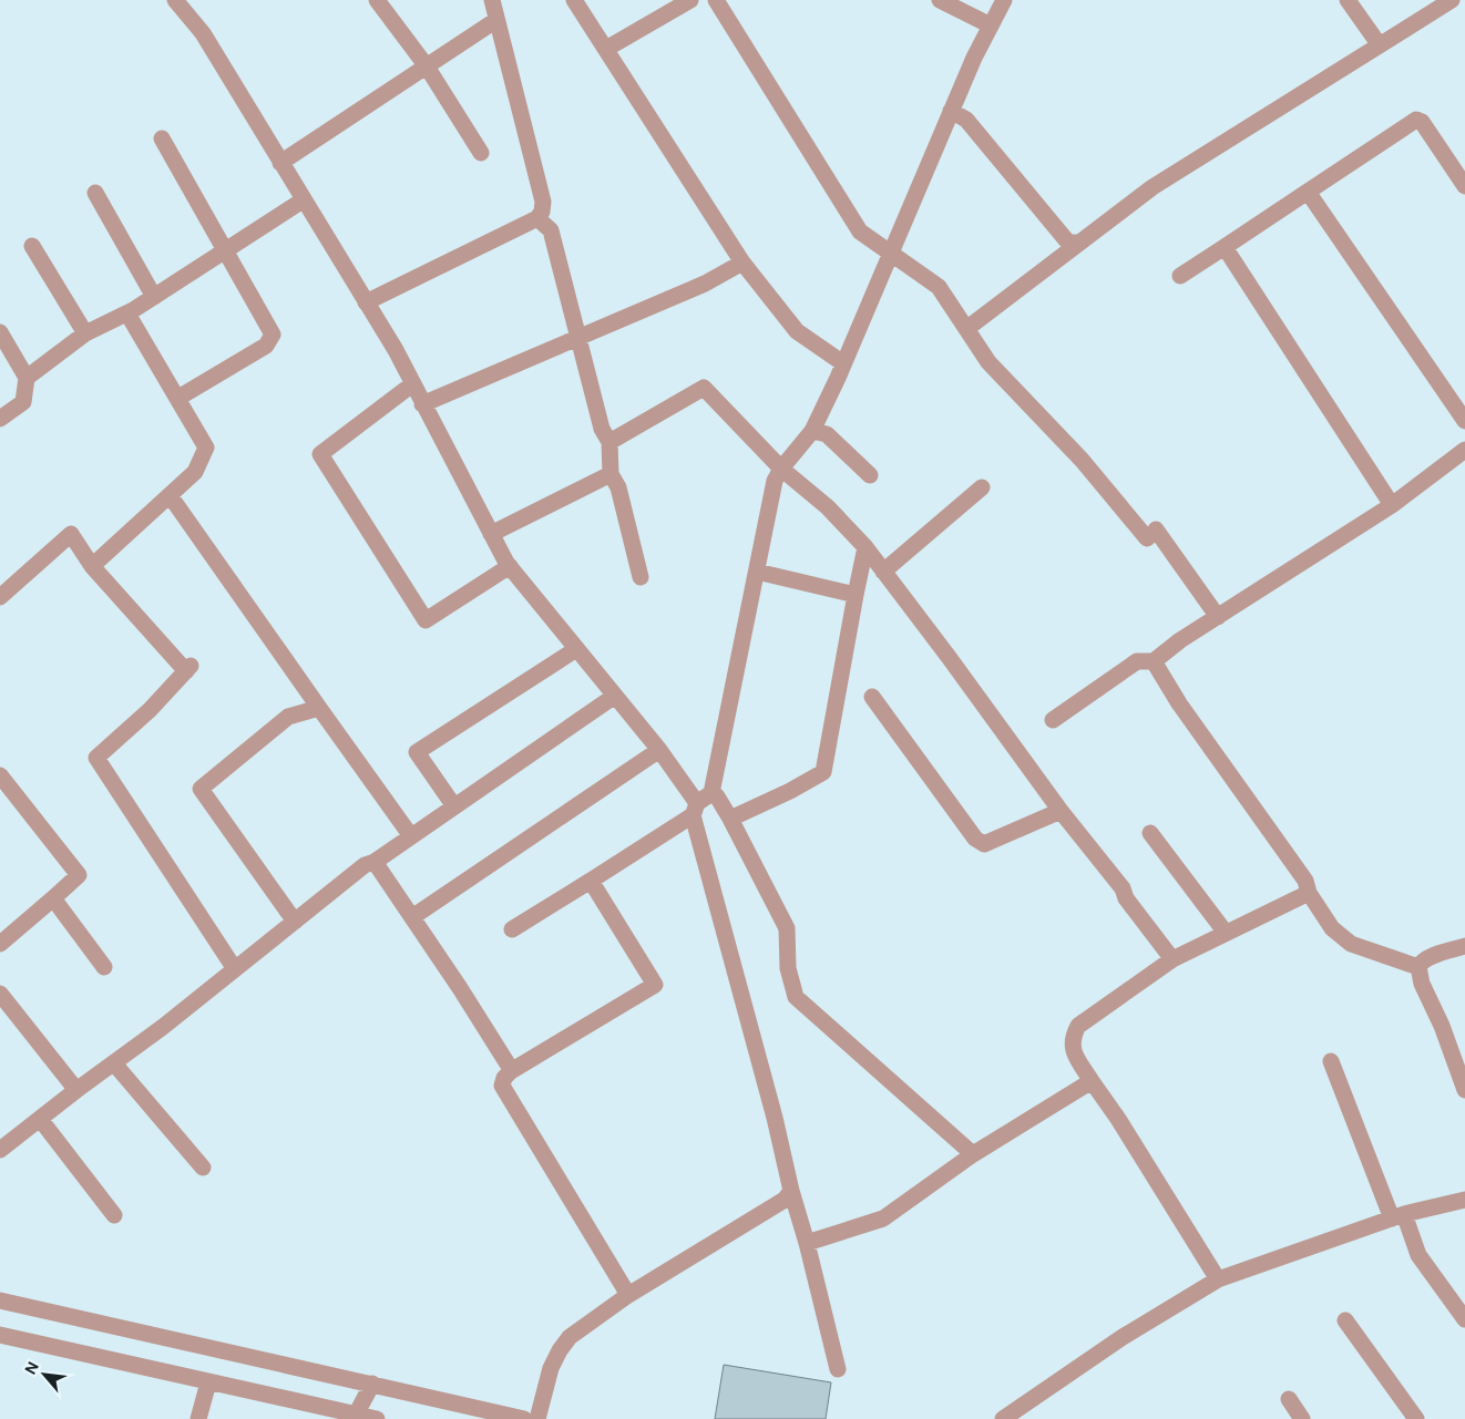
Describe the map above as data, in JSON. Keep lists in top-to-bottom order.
{
  "north": "top left"
}
